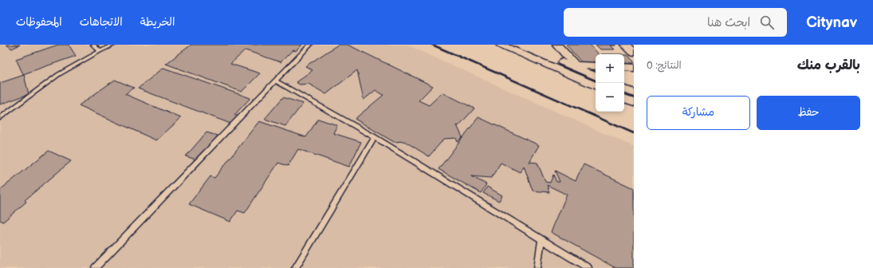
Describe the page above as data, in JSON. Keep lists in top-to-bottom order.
{
  "page": {
    "header": "Citynav",
    "search": "ابحث هنا",
    "nav": ["الخريطة", "الاتجاهات", "المحفوظات"],
    "heading": ["بالقرب منك", "النتائج: 0"],
    "map_buttons": ["+", "−"],
    "buttons": ["حفظ", "مشاركة"]
  }
}
